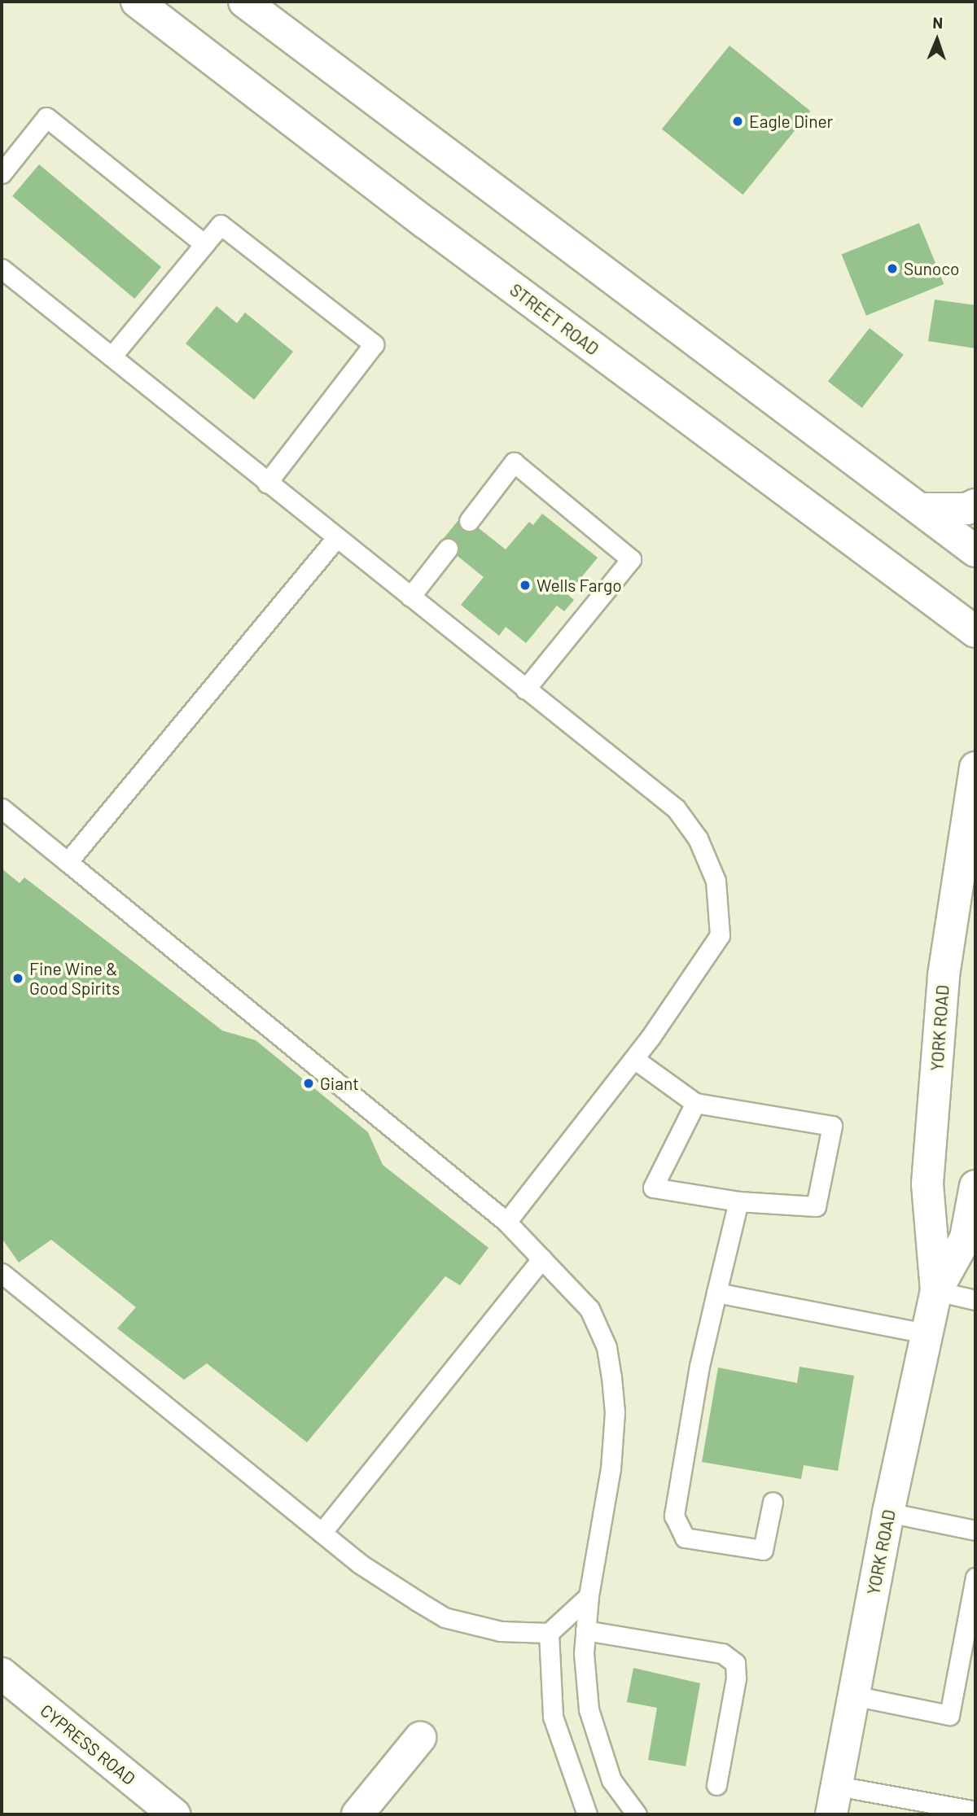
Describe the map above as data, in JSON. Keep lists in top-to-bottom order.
{
  "streets": {
    "main road": ["STREET ROAD", "YORK ROAD", "CYPRESS ROAD"]
  },
  "places": [
    "Eagle Diner",
    "Sunoco",
    "Wells Fargo",
    "Fine Wine & Good Spirits",
    "Giant"
  ],
  "north": "top"
}
